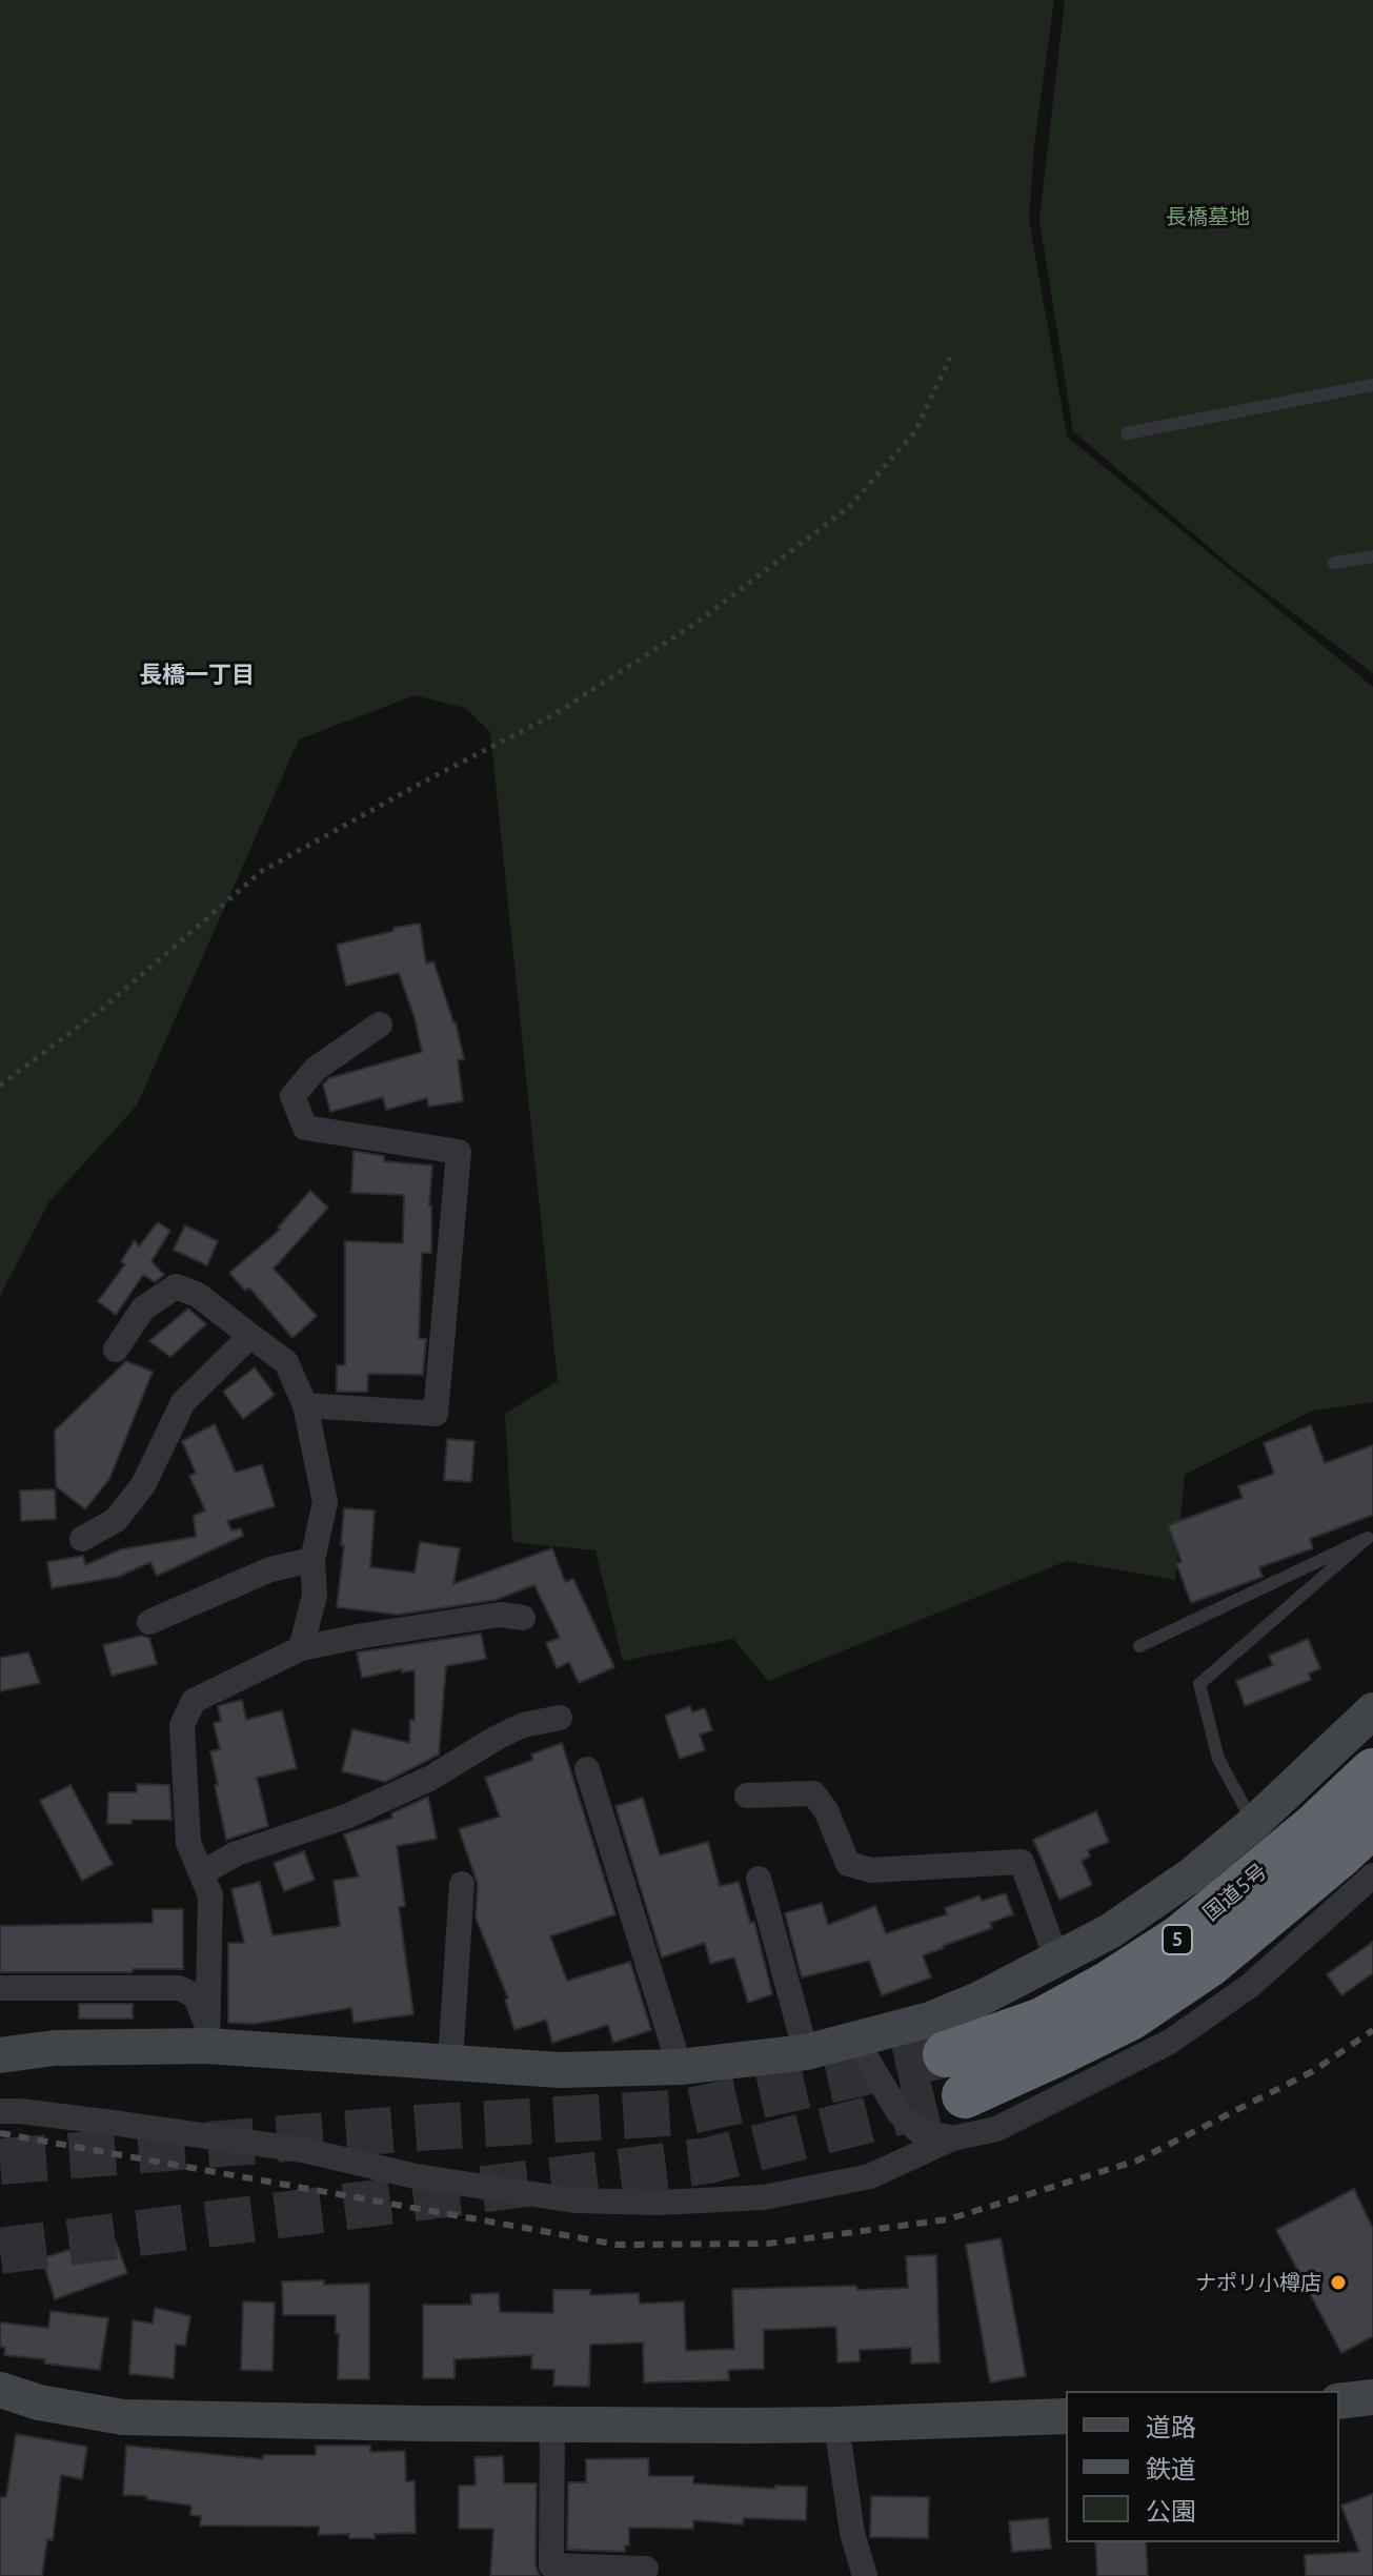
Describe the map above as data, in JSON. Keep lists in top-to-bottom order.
{
  "streets": {
    "highway": ["国道5号", "5"]
  },
  "districts": ["長橋一丁目"],
  "parks": ["長橋墓地"],
  "places": ["ナポリ小樽店"],
  "legend": ["道路", "鉄道", "公園"]
}
